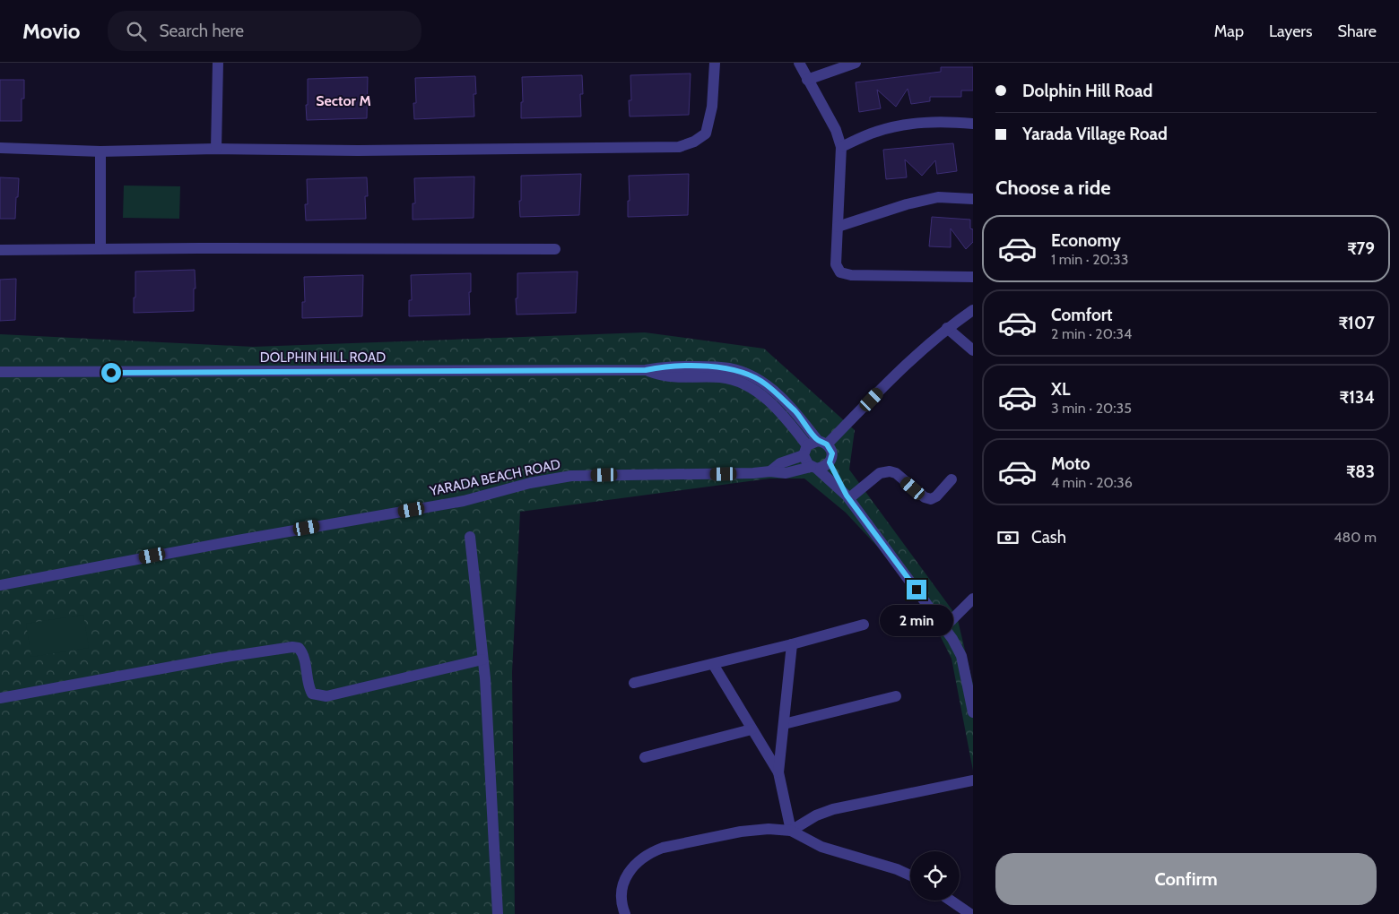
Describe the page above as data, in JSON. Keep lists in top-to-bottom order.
{
  "streets": {
    "street": ["DOLPHIN HILL ROAD", "YARADA BEACH ROAD"]
  },
  "crossings": [
    ["DOLPHIN HILL ROAD", "YARADA BEACH ROAD"]
  ],
  "districts": ["Sector M"],
  "page": {
    "header": "Movio",
    "search": "Search here",
    "nav": ["Map", "Layers", "Share"],
    "banner": ["Dolphin Hill Road", "Yarada Village Road"],
    "heading": "Choose a ride",
    "list": [
      {
        "name": "Economy",
        "note": "1 min · 20:33",
        "value": "₹79"
      },
      {
        "name": "Comfort",
        "note": "2 min · 20:34",
        "value": "₹107"
      },
      {
        "name": "XL",
        "note": "3 min · 20:35",
        "value": "₹134"
      },
      {
        "name": "Moto",
        "note": "4 min · 20:36",
        "value": "₹83"
      }
    ],
    "pay": ["Cash", "480 m"],
    "bubble": "2 min",
    "buttons": "Confirm"
  }
}
